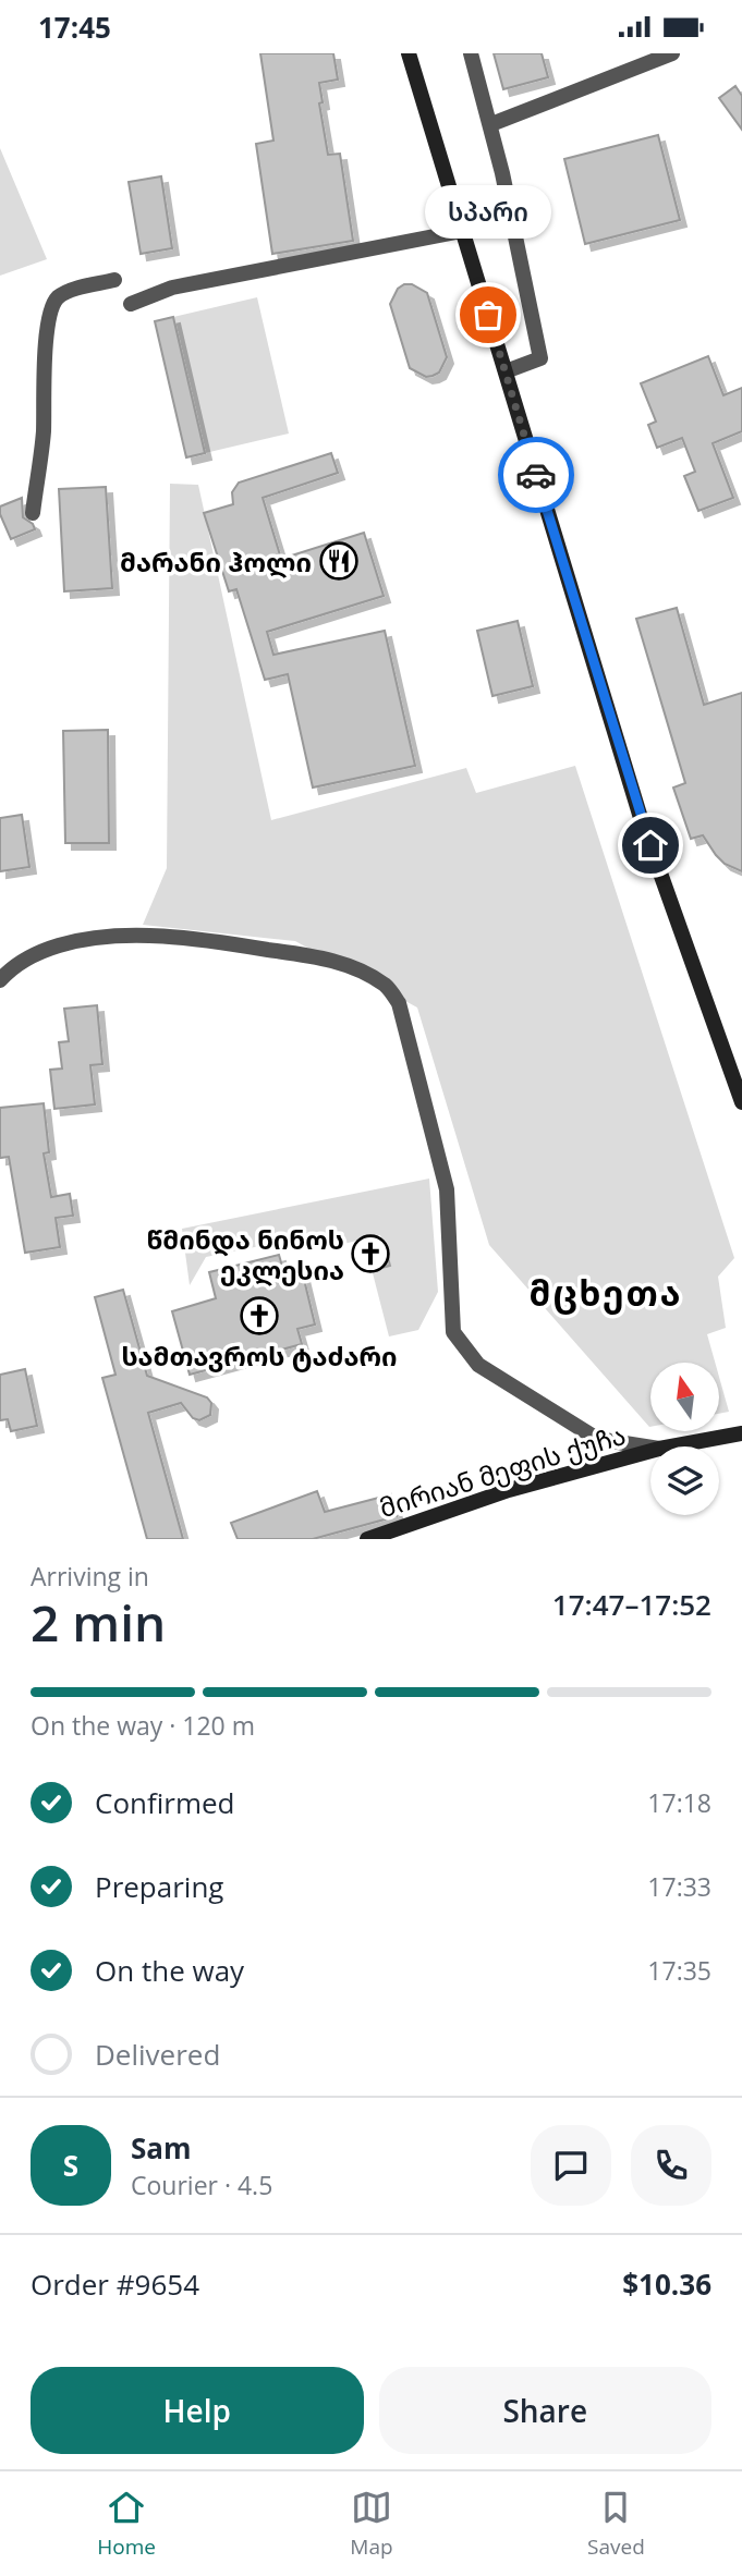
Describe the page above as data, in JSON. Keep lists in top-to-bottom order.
{
  "streets": {
    "main road": ["მირიან მეფის ქუჩა"]
  },
  "districts": ["მცხეთა"],
  "places": {
    "other": ["სპარი"],
    "restaurant": ["მარანი ჰოლი"],
    "church": ["წმინდა ნინოს ეკლესია", "სამთავროს ტაძარი"]
  },
  "north": "top",
  "page": {
    "status": "17:45",
    "bubble": "სპარი",
    "heading": ["2 min", "Arriving in", "17:47–17:52"],
    "panel": [
      "Sam",
      "Courier · 4.5",
      "Order #9654",
      "$10.36"
    ],
    "bar": "On the way · 120 m",
    "list": [
      ["Confirmed", "17:18"],
      ["Preparing", "17:33"],
      ["On the way", "17:35"],
      "Delivered"
    ],
    "round": "S",
    "buttons": ["Help", "Share"],
    "tabs": ["Home", "Map", "Saved"]
  }
}
